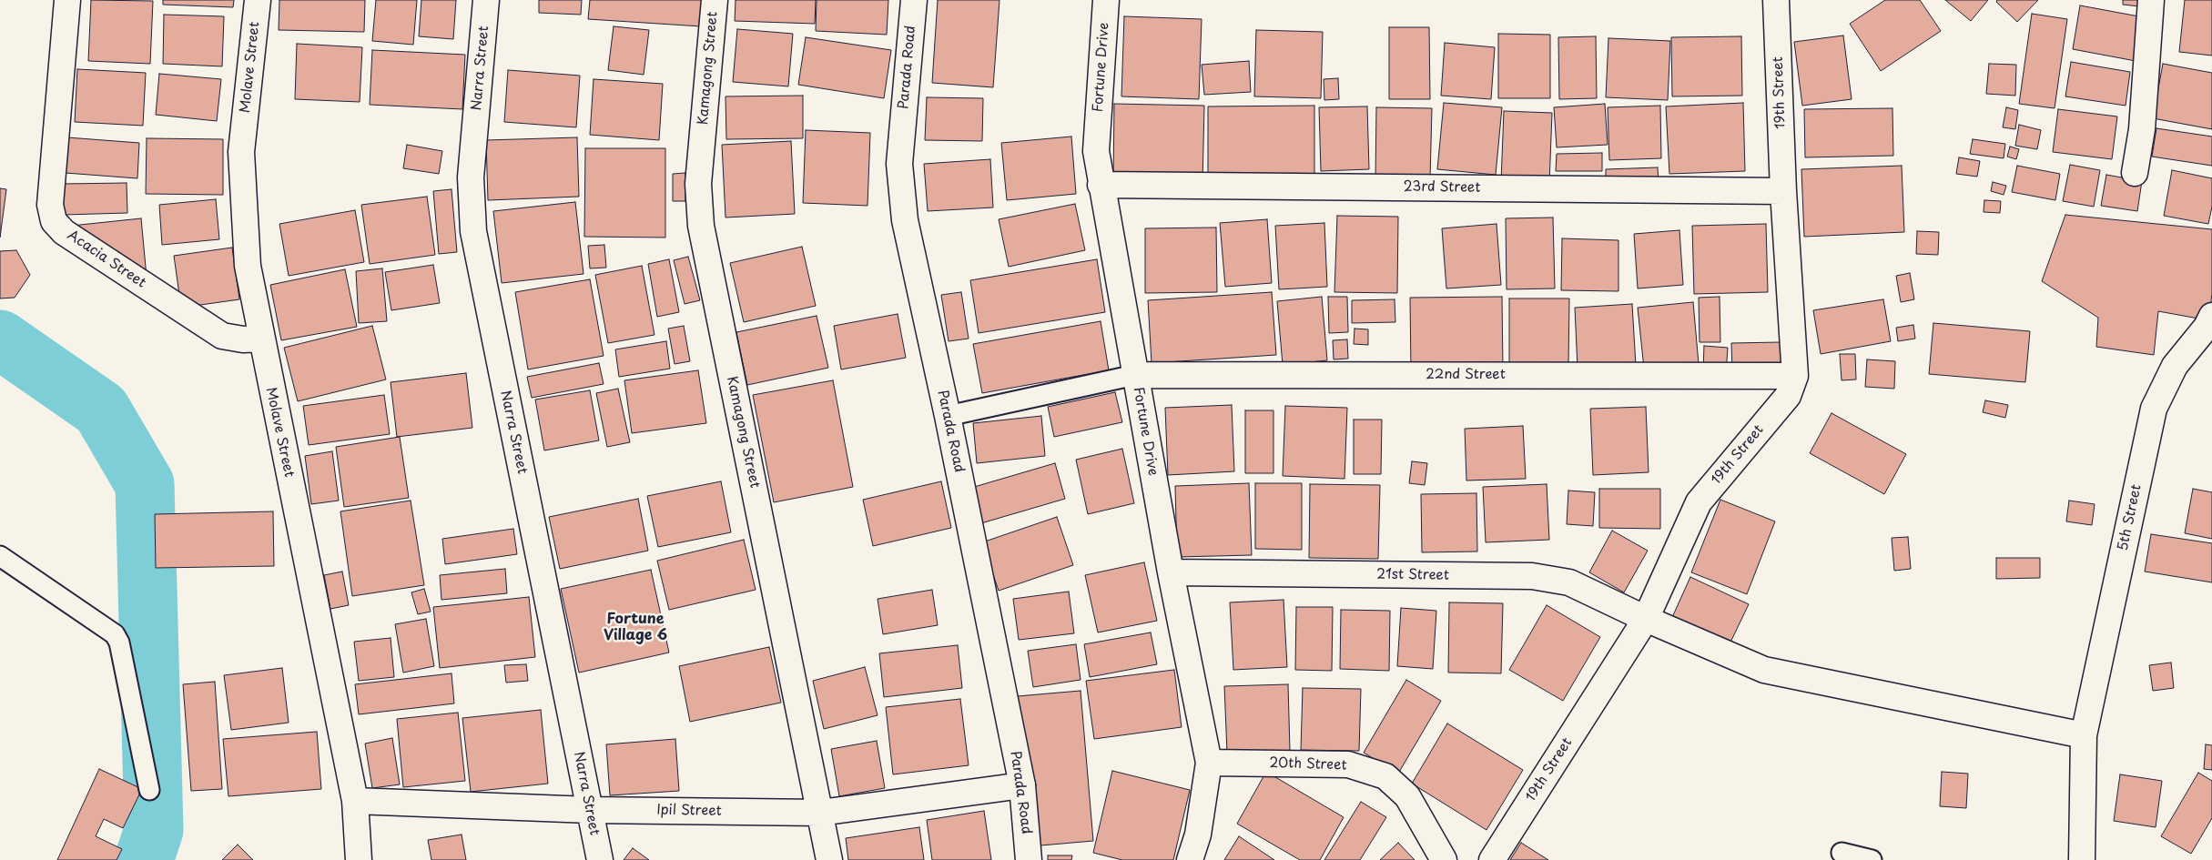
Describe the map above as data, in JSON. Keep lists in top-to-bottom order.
{
  "streets": {
    "street": [
      "Molave Street",
      "Parada Road",
      "Fortune Drive",
      "Narra Street",
      "Kamagong Street",
      "19th Street",
      "23rd Street",
      "Acacia Street",
      "22nd Street",
      "5th Street",
      "21st Street",
      "20th Street",
      "Ipil Street"
    ]
  },
  "crossings": [
    ["Molave Street", "Acacia Street"],
    ["Molave Street", "Ipil Street"],
    ["Parada Road", "Ipil Street"],
    ["Fortune Drive", "23rd Street"],
    ["Fortune Drive", "22nd Street"],
    ["Fortune Drive", "21st Street"],
    ["Fortune Drive", "20th Street"],
    ["Narra Street", "Ipil Street"],
    ["Kamagong Street", "Ipil Street"],
    ["19th Street", "23rd Street"],
    ["19th Street", "22nd Street"],
    ["19th Street", "21st Street"],
    ["5th Street", "21st Street"]
  ],
  "districts": ["Fortune Village 6"]
}
